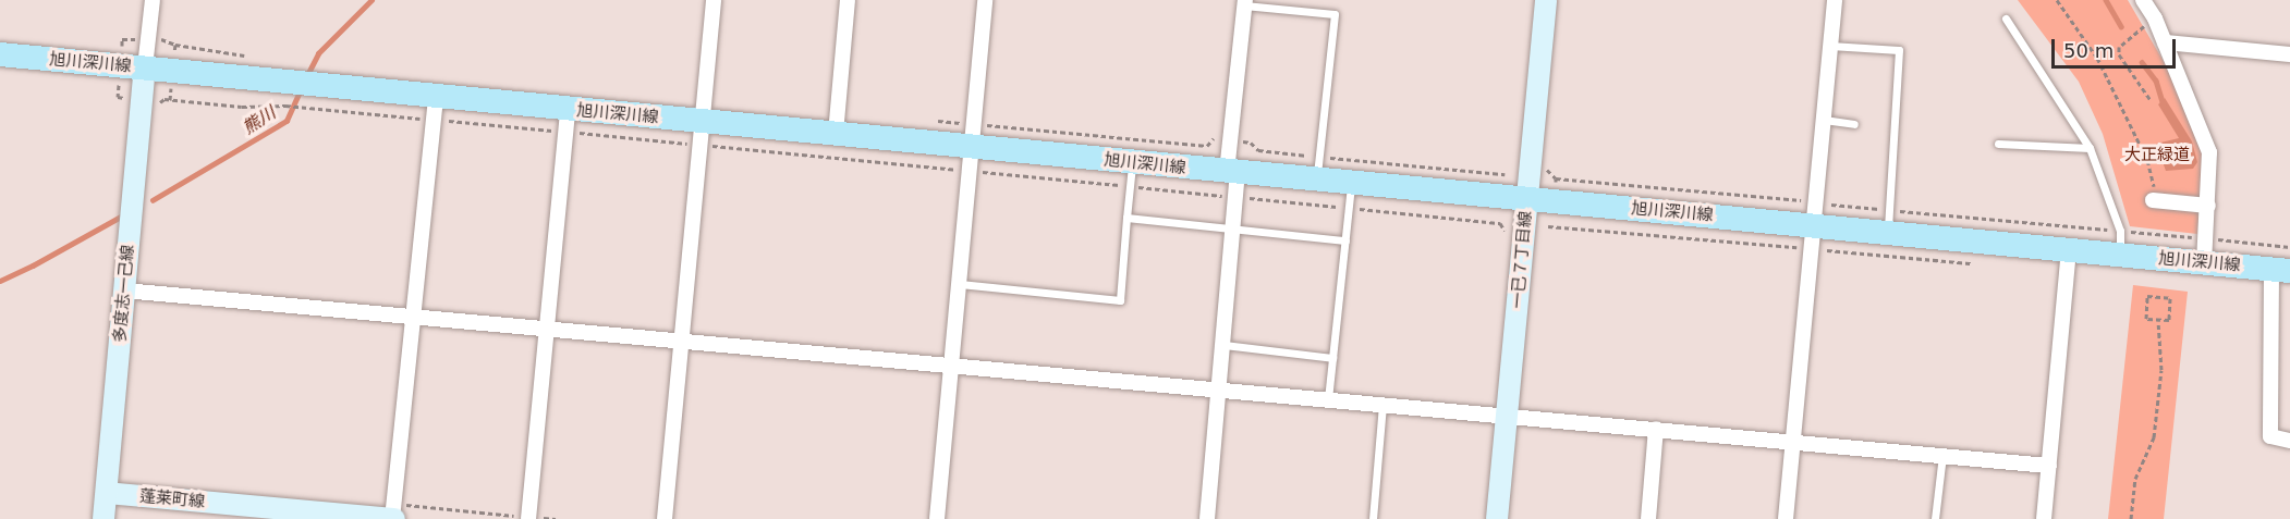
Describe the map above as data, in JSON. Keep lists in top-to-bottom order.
{
  "streets": {
    "main road": ["旭川深川線"],
    "street": ["一已７丁目線", "多度志一己線", "蓬莱町線"]
  },
  "crossings": [
    ["旭川深川線", "一已７丁目線"],
    ["旭川深川線", "多度志一己線"],
    ["多度志一己線", "蓬莱町線"]
  ],
  "water": ["熊川"],
  "parks": ["大正緑道"],
  "scale_bar": "50 m"
}
